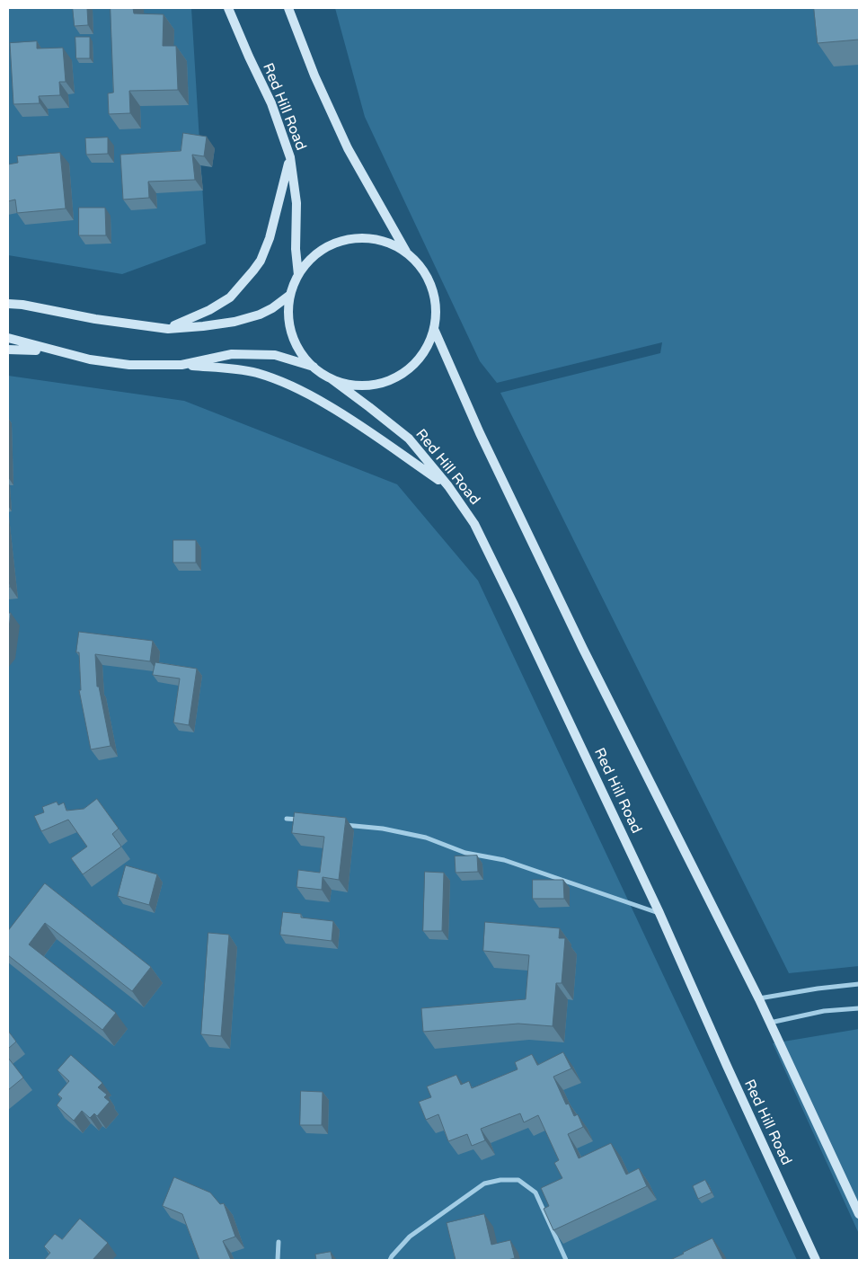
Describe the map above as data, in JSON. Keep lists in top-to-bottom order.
{
  "streets": {
    "main road": ["Red Hill Road"]
  }
}
